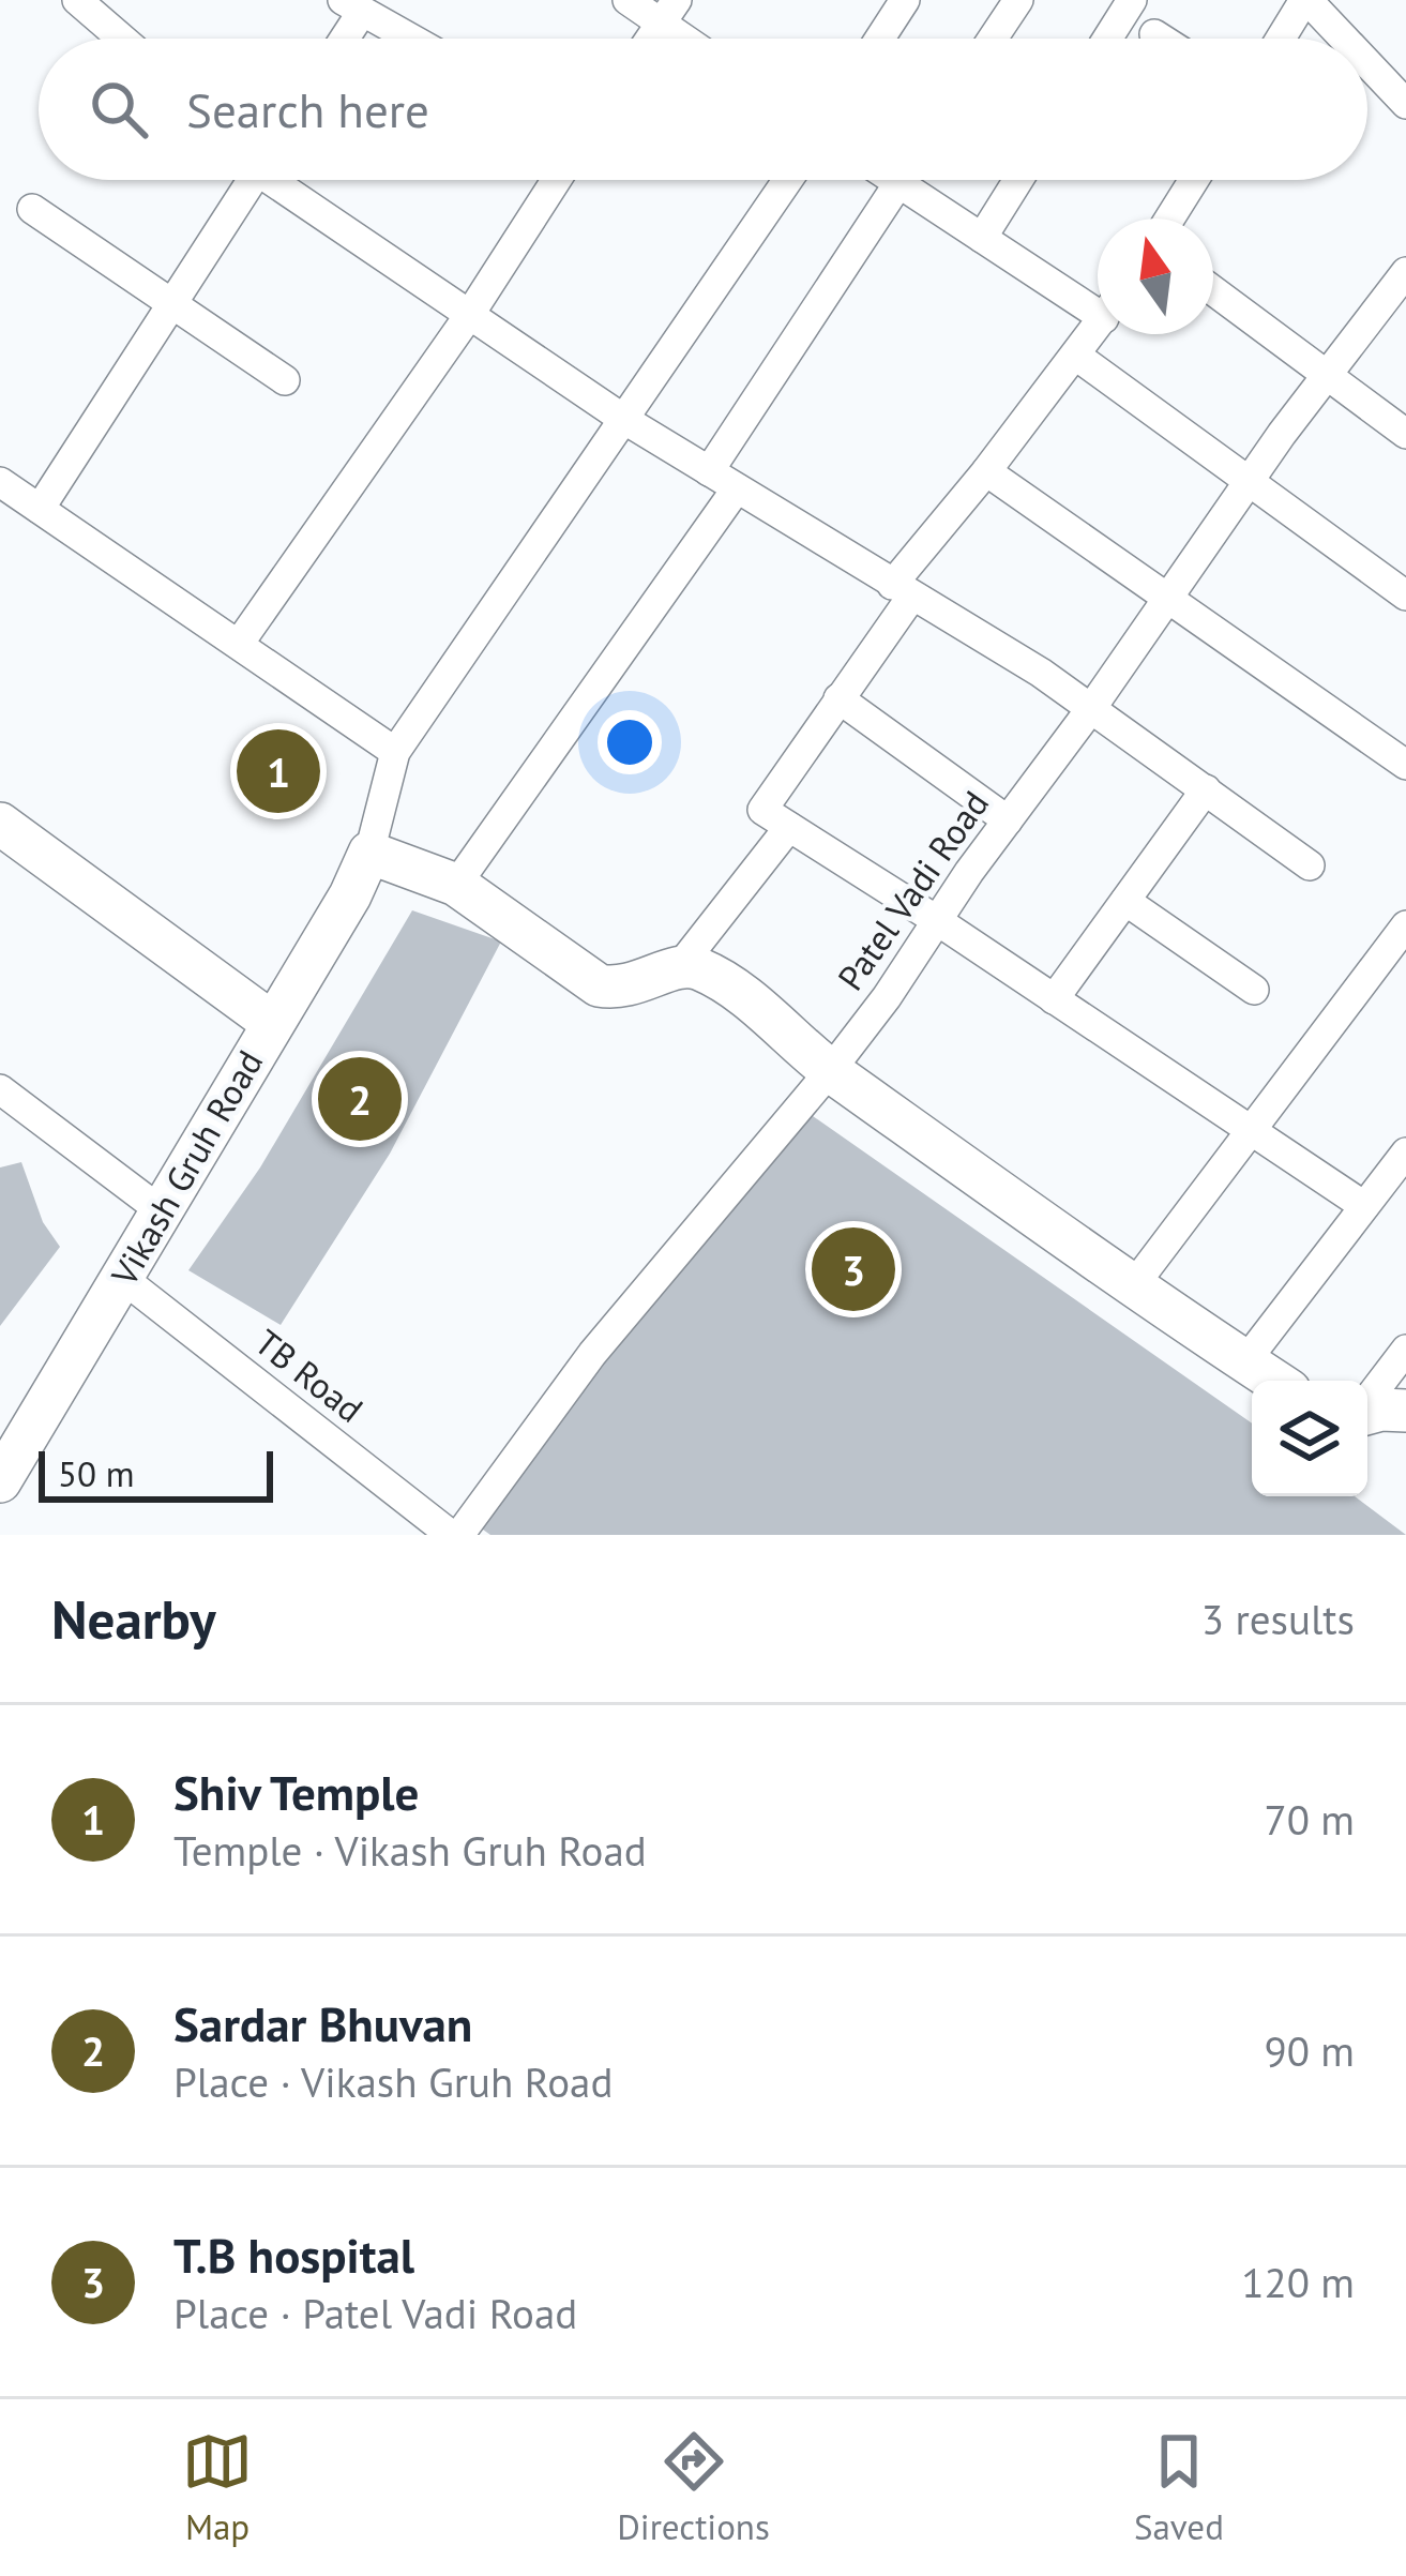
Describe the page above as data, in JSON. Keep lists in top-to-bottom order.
{
  "streets": {
    "street": ["Patel Vadi Road", "Vikash Gruh Road", "TB Road"]
  },
  "crossings": [
    ["Patel Vadi Road", "TB Road"],
    ["Vikash Gruh Road", "TB Road"]
  ],
  "scale_bar": "50 m",
  "north": "top",
  "page": {
    "search": "Search here",
    "pins": ["1", "2", "3"],
    "scale": "50 m",
    "heading": ["Nearby", "3 results"],
    "list": [
      {
        "mark": "1",
        "name": "Shiv Temple",
        "note": "Temple · Vikash Gruh Road",
        "value": "70 m"
      },
      {
        "mark": "2",
        "name": "Sardar Bhuvan",
        "note": "Place · Vikash Gruh Road",
        "value": "90 m"
      },
      {
        "mark": "3",
        "name": "T.B hospital",
        "note": "Place · Patel Vadi Road",
        "value": "120 m"
      }
    ],
    "nav": ["Map", "Directions", "Saved"]
  }
}
